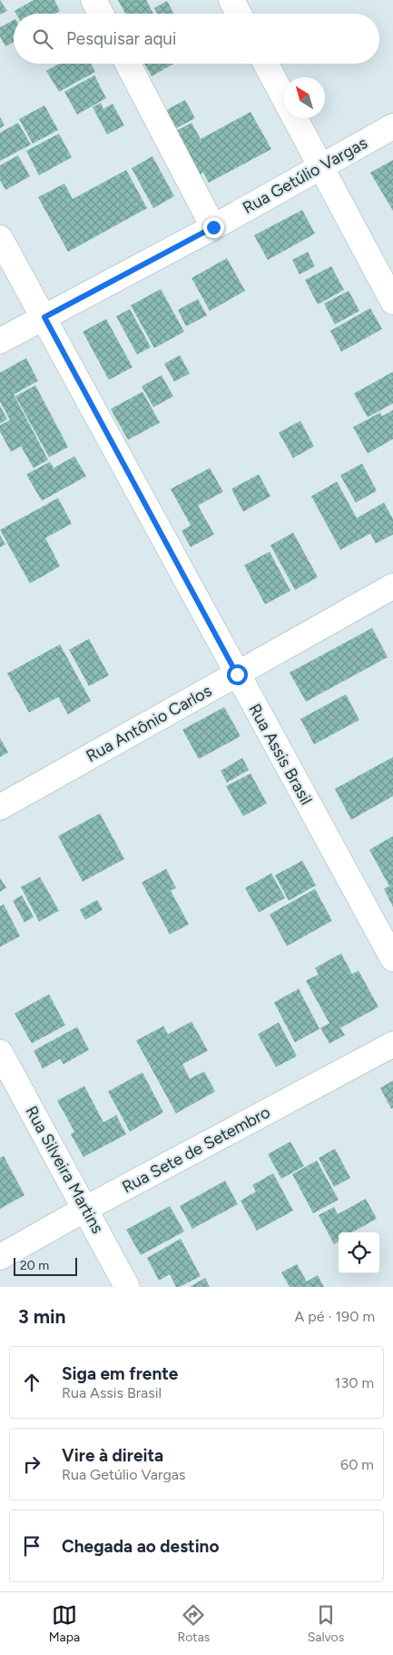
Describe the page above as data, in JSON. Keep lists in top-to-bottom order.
{
  "streets": {
    "street": [
      "Rua Getúlio Vargas",
      "Rua Antônio Carlos",
      "Rua Assis Brasil",
      "Rua Sete de Setembro",
      "Rua Silveira Martins"
    ]
  },
  "crossings": [
    ["Rua Getúlio Vargas", "Rua Assis Brasil"],
    ["Rua Antônio Carlos", "Rua Assis Brasil"],
    ["Rua Sete de Setembro", "Rua Silveira Martins"]
  ],
  "scale_bar": "20 m",
  "north": "top left",
  "page": {
    "search": "Pesquisar aqui",
    "scale": "20 m",
    "heading": ["3 min", "A pé · 190 m"],
    "list": [
      ["Siga em frente", "Rua Assis Brasil", "130 m"],
      ["Vire à direita", "Rua Getúlio Vargas", "60 m"],
      "Chegada ao destino"
    ],
    "nav": ["Mapa", "Rotas", "Salvos"]
  }
}
